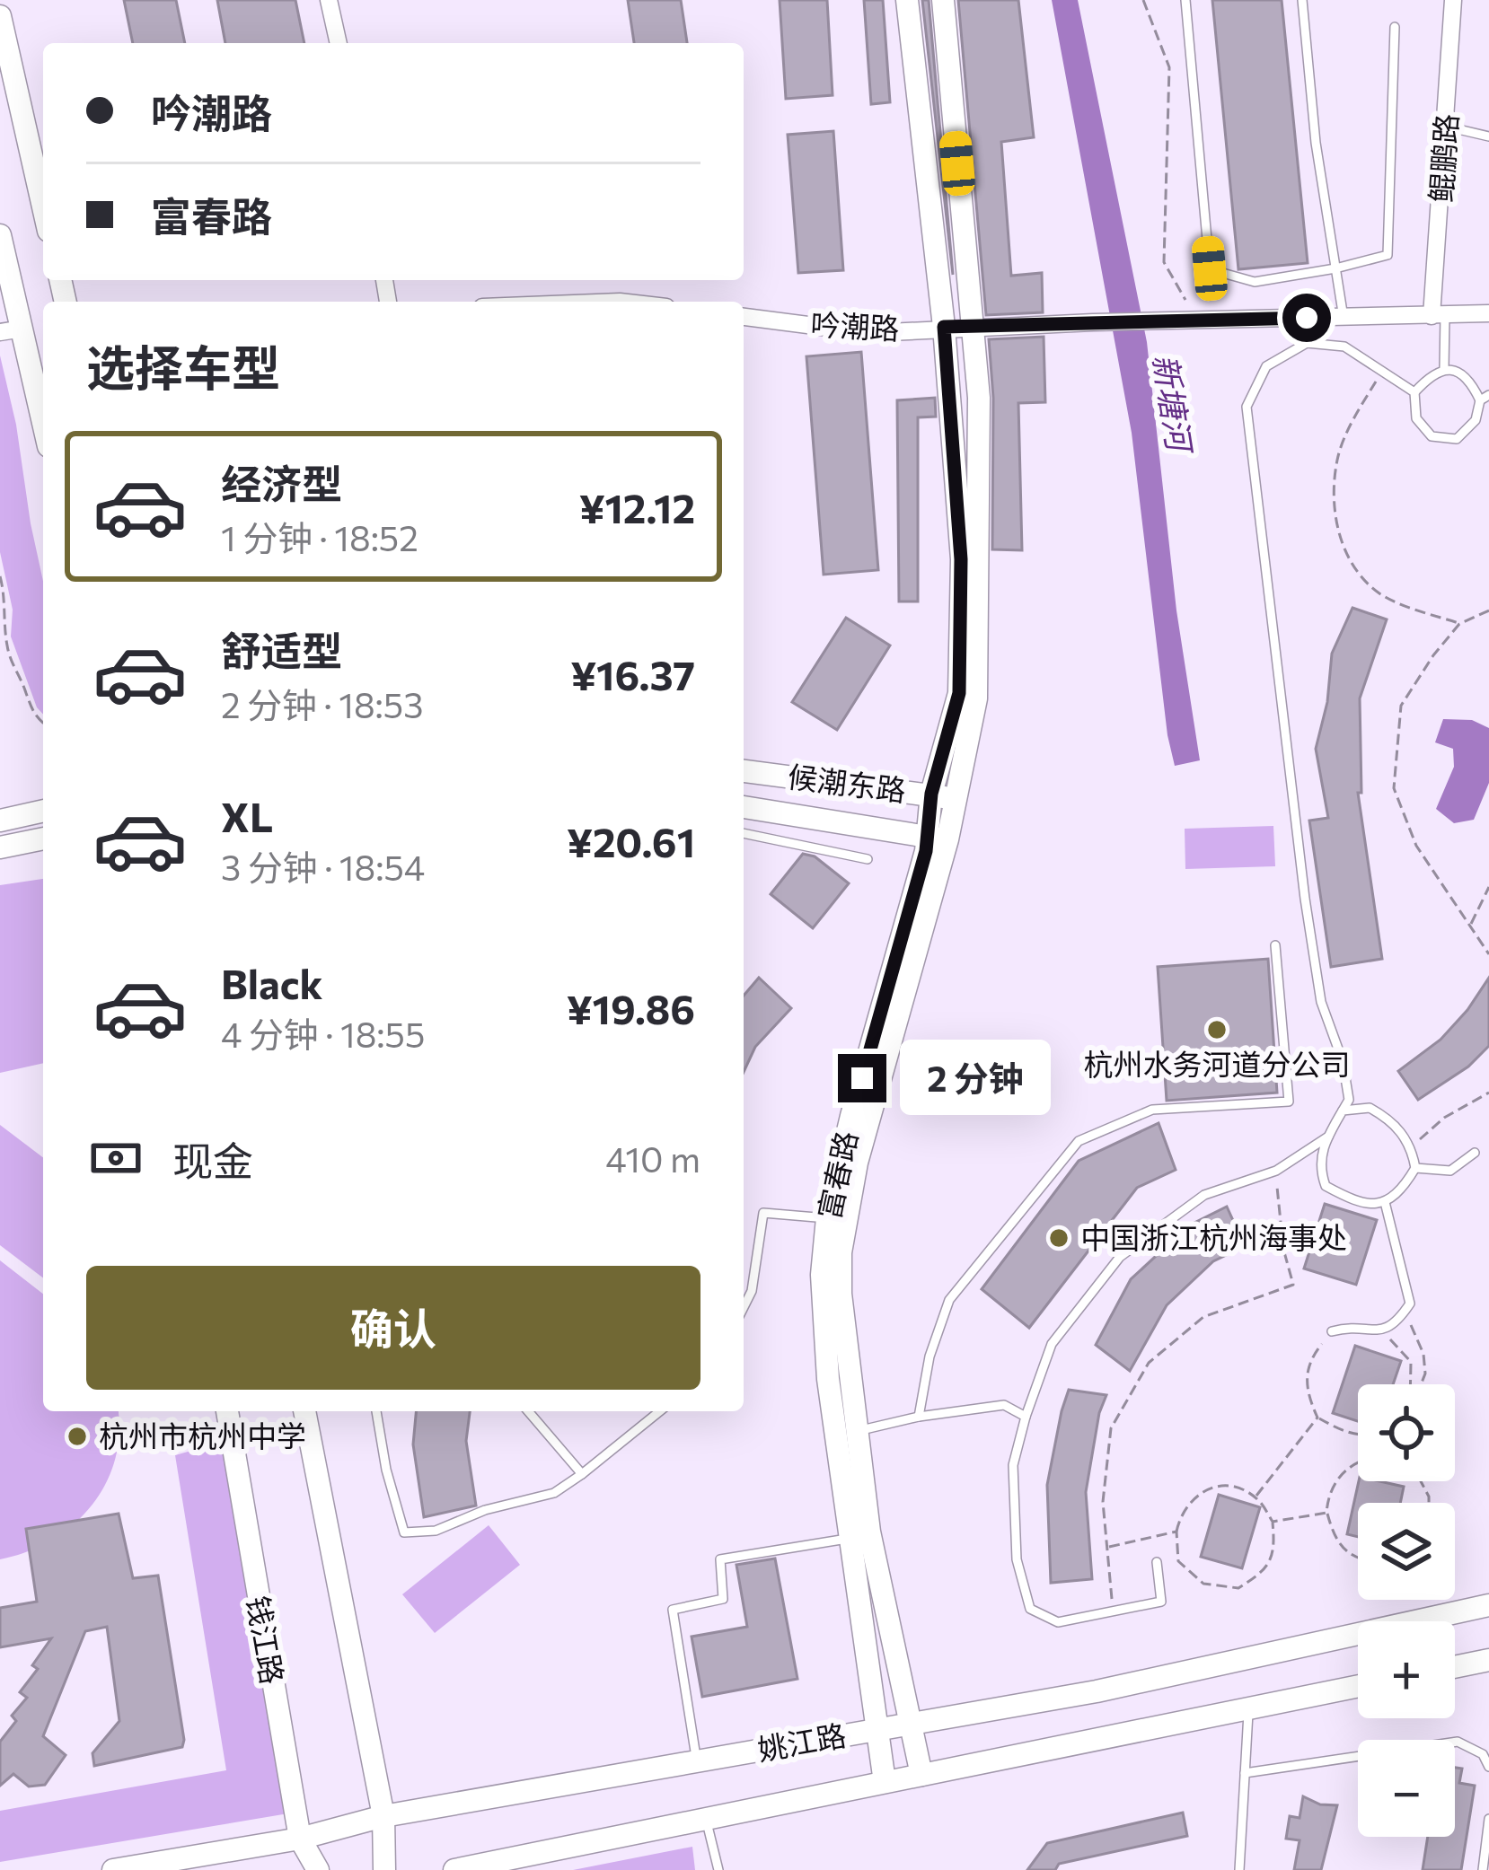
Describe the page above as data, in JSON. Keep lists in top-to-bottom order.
{
  "streets": {
    "street": [
      "鲲鹏路",
      "吟潮路",
      "候潮东路",
      "富春路",
      "钱江路",
      "姚江路"
    ]
  },
  "crossings": [
    ["鲲鹏路", "吟潮路"],
    ["吟潮路", "富春路"],
    ["候潮东路", "富春路"],
    ["富春路", "姚江路"],
    ["钱江路", "姚江路"]
  ],
  "water": ["新塘河"],
  "places": ["杭州水务河道分公司", "中国浙江杭州海事处", "杭州市杭州中学"],
  "page": {
    "banner": ["吟潮路", "富春路"],
    "heading": "选择车型",
    "list": [
      {
        "name": "经济型",
        "note": "1 分钟 · 18:52",
        "value": "¥12.12"
      },
      {
        "name": "舒适型",
        "note": "2 分钟 · 18:53",
        "value": "¥16.37"
      },
      {
        "name": "XL",
        "note": "3 分钟 · 18:54",
        "value": "¥20.61"
      },
      {
        "name": "Black",
        "note": "4 分钟 · 18:55",
        "value": "¥19.86"
      }
    ],
    "bubble": "2 分钟",
    "pay": ["现金", "410 m"],
    "buttons": "确认",
    "map_buttons": ["+", "−"]
  }
}
